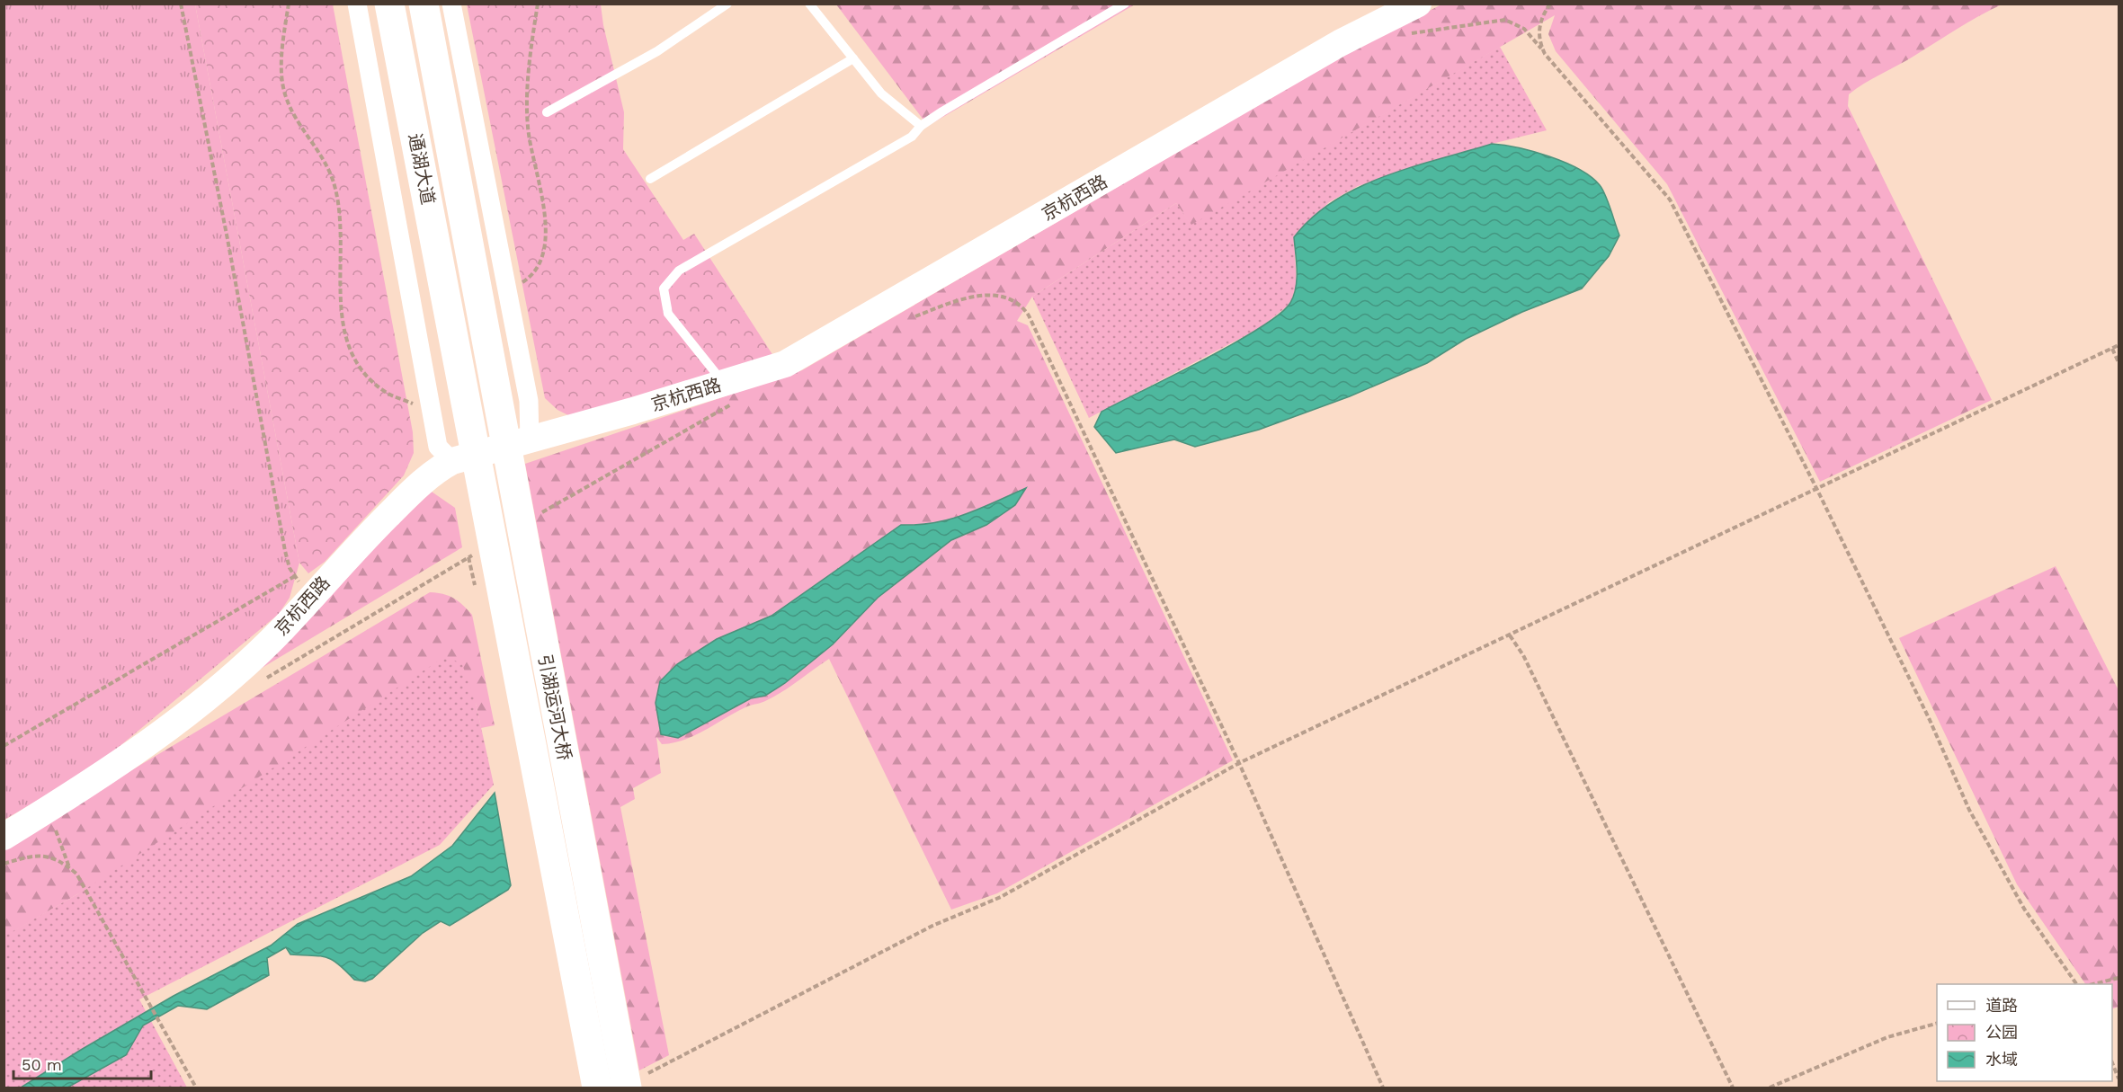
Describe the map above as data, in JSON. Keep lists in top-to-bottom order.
{
  "streets": {
    "main road": ["通湖大道", "京杭西路", "引湖运河大桥"]
  },
  "crossings": [
    ["通湖大道", "引湖运河大桥"]
  ],
  "legend": ["道路", "公园", "水域"],
  "scale_bar": "50 m"
}
